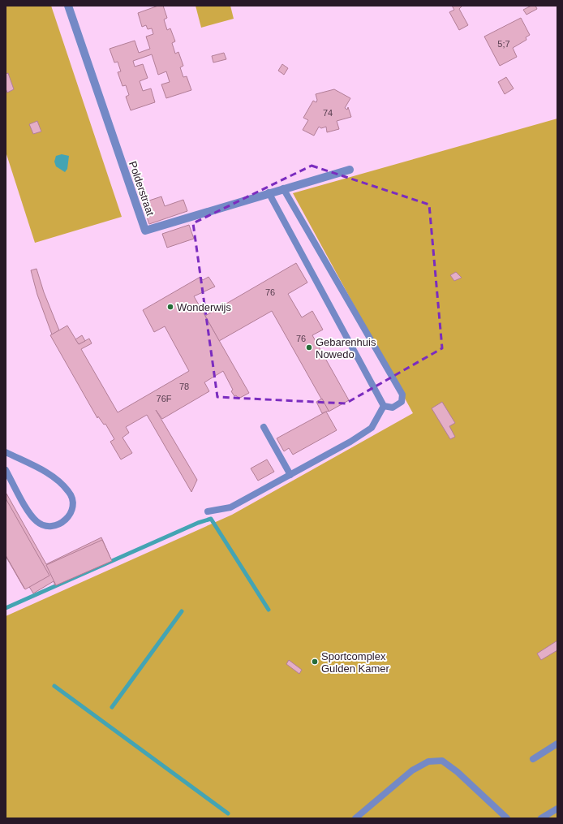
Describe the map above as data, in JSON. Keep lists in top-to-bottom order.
{
  "streets": {
    "street": ["Polderstraat"]
  },
  "places": ["Wonderwijs", "Gebarenhuis Nowedo", "Sportcomplex Gulden Kamer"],
  "house_numbers": [
    "5;7",
    "74",
    "76",
    "76",
    "78",
    "76F"
  ]
}
